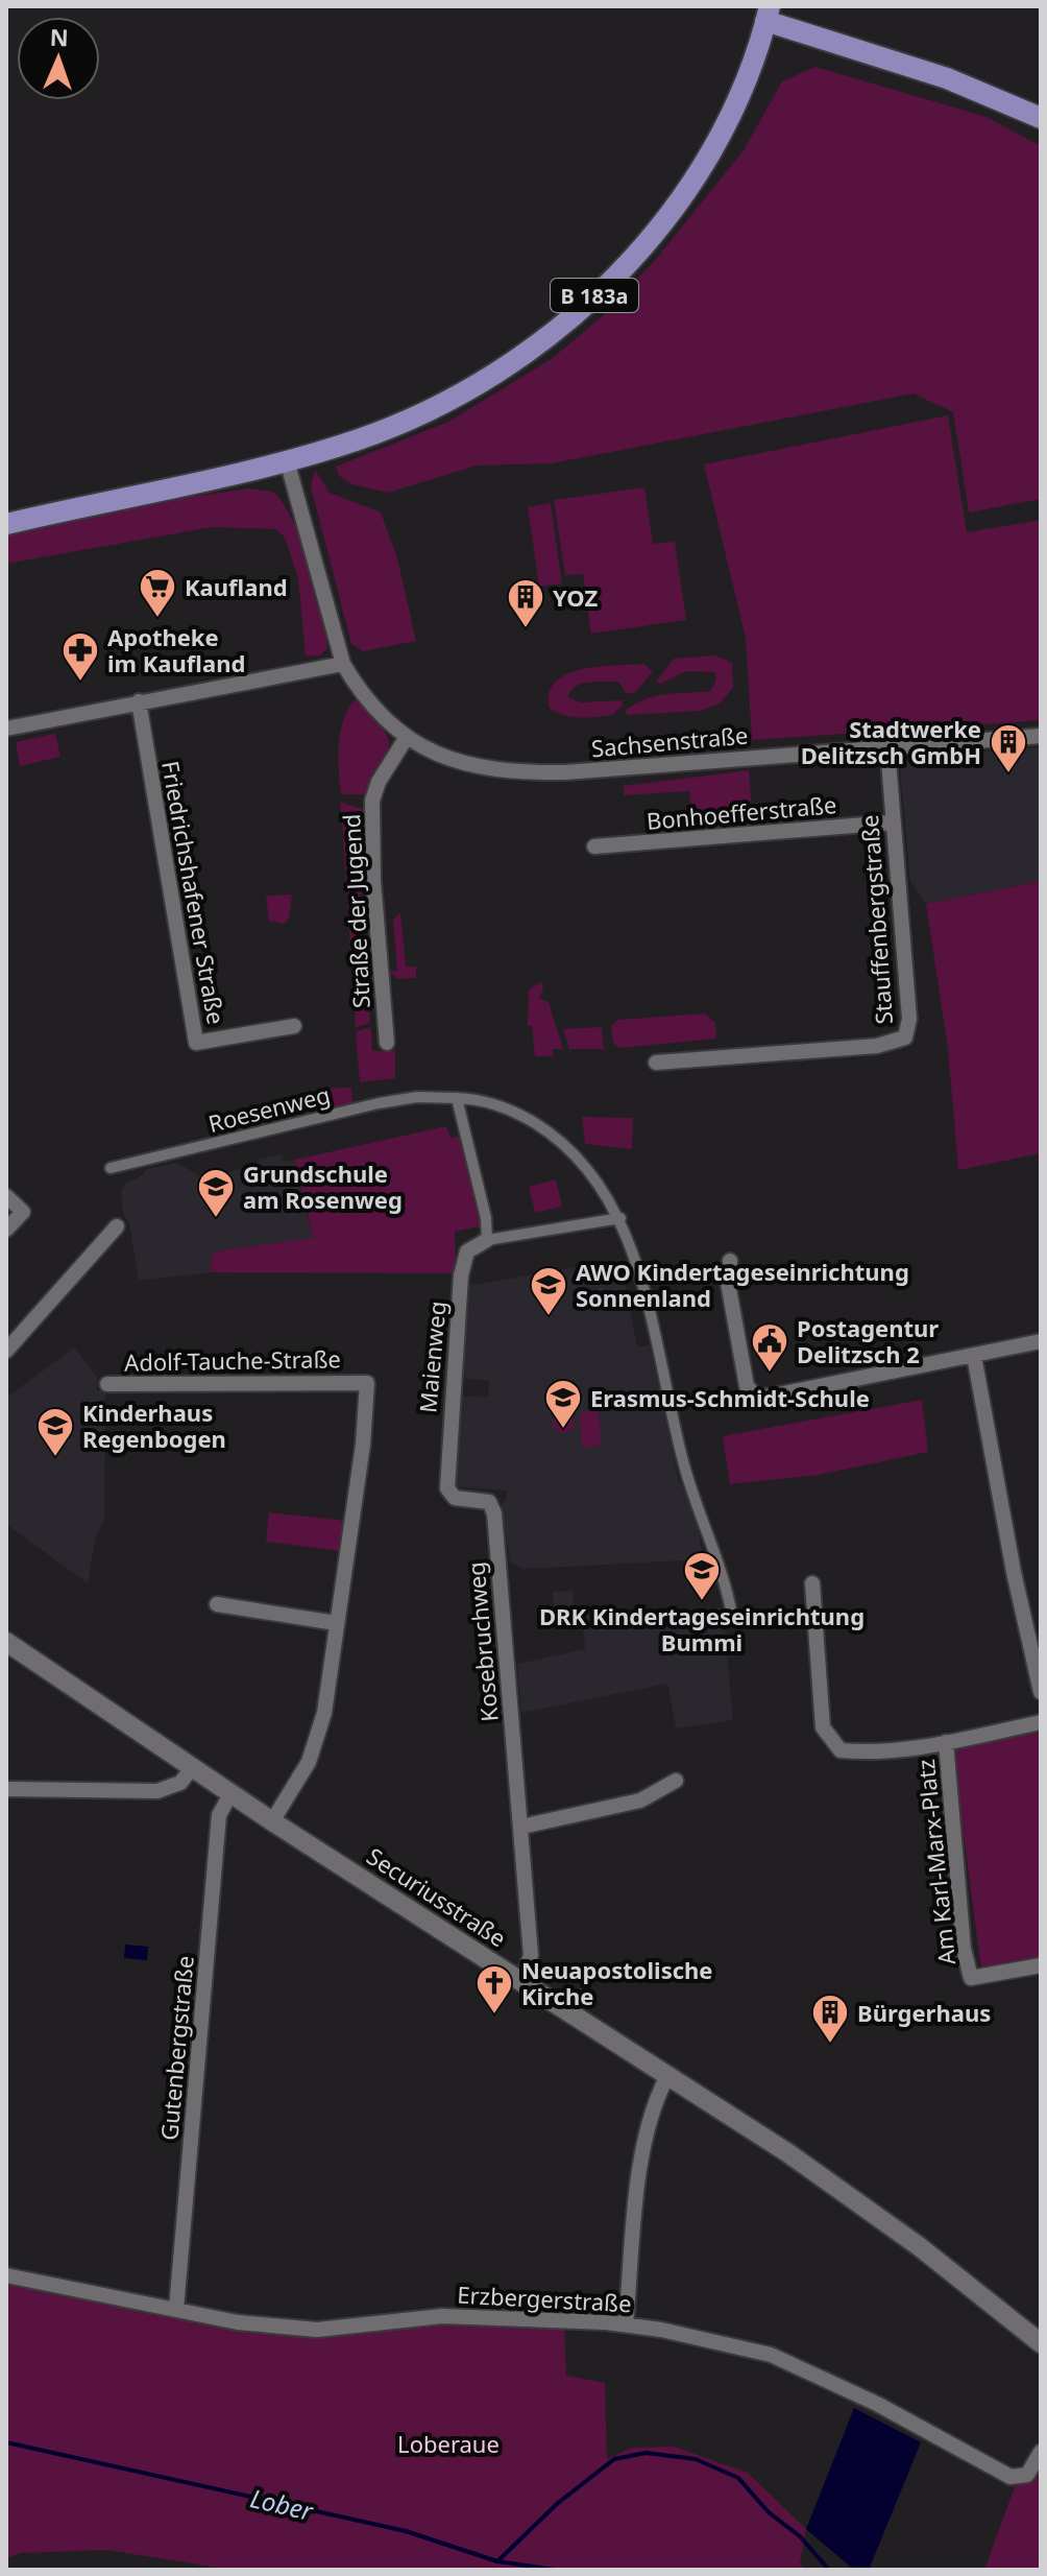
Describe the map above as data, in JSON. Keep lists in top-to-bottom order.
{
  "streets": {
    "main road": ["B 183a"],
    "street": [
      "Sachsenstraße",
      "Bonhoefferstraße",
      "Friedrichshafener Straße",
      "Straße der Jugend",
      "Stauffenbergstraße",
      "Roesenweg",
      "Maienweg",
      "Adolf-Tauche-Straße",
      "Kosebruchweg",
      "Am Karl-Marx-Platz",
      "Securiusstraße",
      "Gutenbergstraße",
      "Erzbergerstraße"
    ]
  },
  "crossings": [
    ["B 183a", "Sachsenstraße"],
    ["Sachsenstraße", "Straße der Jugend"],
    ["Sachsenstraße", "Stauffenbergstraße"],
    ["Bonhoefferstraße", "Stauffenbergstraße"],
    ["Maienweg", "Kosebruchweg"],
    ["Adolf-Tauche-Straße", "Securiusstraße"],
    ["Kosebruchweg", "Securiusstraße"],
    ["Securiusstraße", "Gutenbergstraße"],
    ["Gutenbergstraße", "Erzbergerstraße"]
  ],
  "water": ["Lober"],
  "parks": ["Loberaue"],
  "places": {
    "supermarket": ["Kaufland"],
    "building": ["YOZ", "Stadtwerke Delitzsch GmbH", "Bürgerhaus"],
    "pharmacy": ["Apotheke im Kaufland"],
    "school or university": [
      "Grundschule am Rosenweg",
      "AWO Kindertageseinrichtung Sonnenland",
      "Erasmus-Schmidt-Schule",
      "Kinderhaus Regenbogen",
      "DRK Kindertageseinrichtung Bummi"
    ],
    "public building": ["Postagentur Delitzsch 2"],
    "church": ["Neuapostolische Kirche"]
  },
  "north": "top"
}
